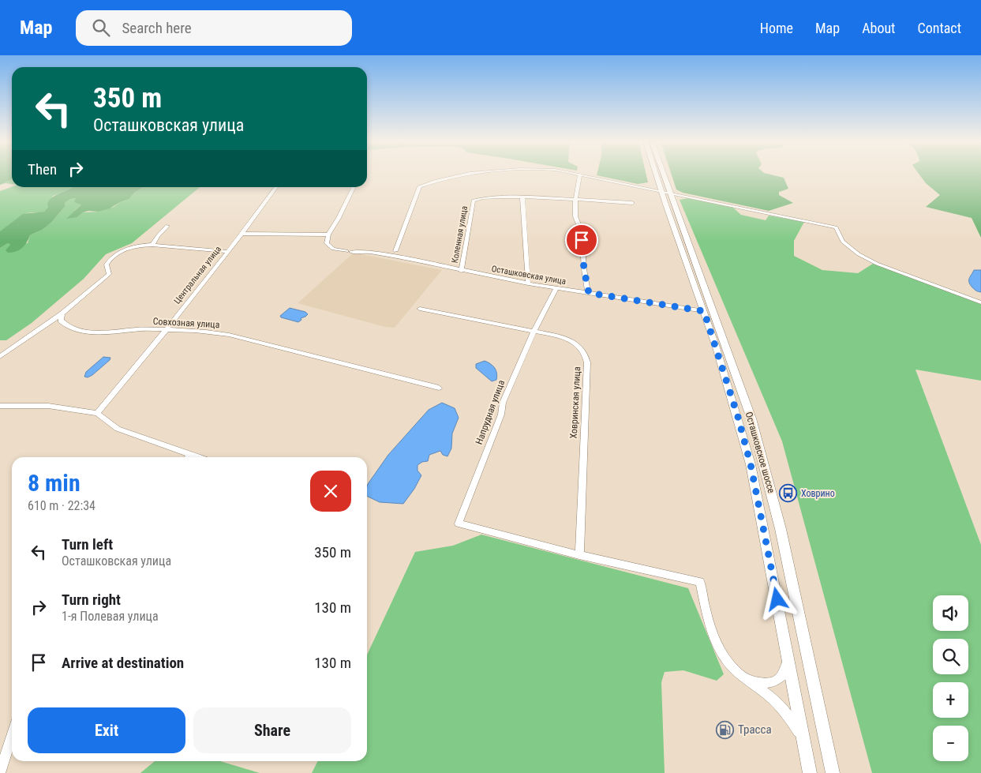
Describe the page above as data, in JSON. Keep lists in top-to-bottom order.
{
  "streets": {
    "main road": ["Осташковское шоссе"],
    "street": [
      "Коленная улица",
      "Центральная улица",
      "Осташковская улица",
      "Совхозная улица",
      "Ховринская улица",
      "Напрудная улица"
    ]
  },
  "crossings": [
    ["Коленная улица", "Осташковская улица"],
    ["Центральная улица", "Совхозная улица"],
    ["Осташковская улица", "Напрудная улица"],
    ["Осташковская улица", "Осташковское шоссе"],
    ["Ховринская улица", "Напрудная улица"]
  ],
  "places": {
    "bus stop": ["Ховрино"],
    "fuel station": ["Трасса"]
  },
  "page": {
    "header": "Map",
    "search": "Search here",
    "nav": [
      "Home",
      "Map",
      "About",
      "Contact"
    ],
    "turn": ["350 m", "Осташковская улица"],
    "then": "Then",
    "heading": ["8 min", "610 m · 22:34"],
    "list": [
      {
        "name": "Turn left",
        "note": "Осташковская улица",
        "value": "350 m"
      },
      {
        "name": "Turn right",
        "note": "1-я Полевая улица",
        "value": "130 m"
      },
      {
        "name": "Arrive at destination",
        "value": "130 m"
      }
    ],
    "map_buttons": ["+", "−"],
    "buttons": ["Exit", "Share"]
  }
}
